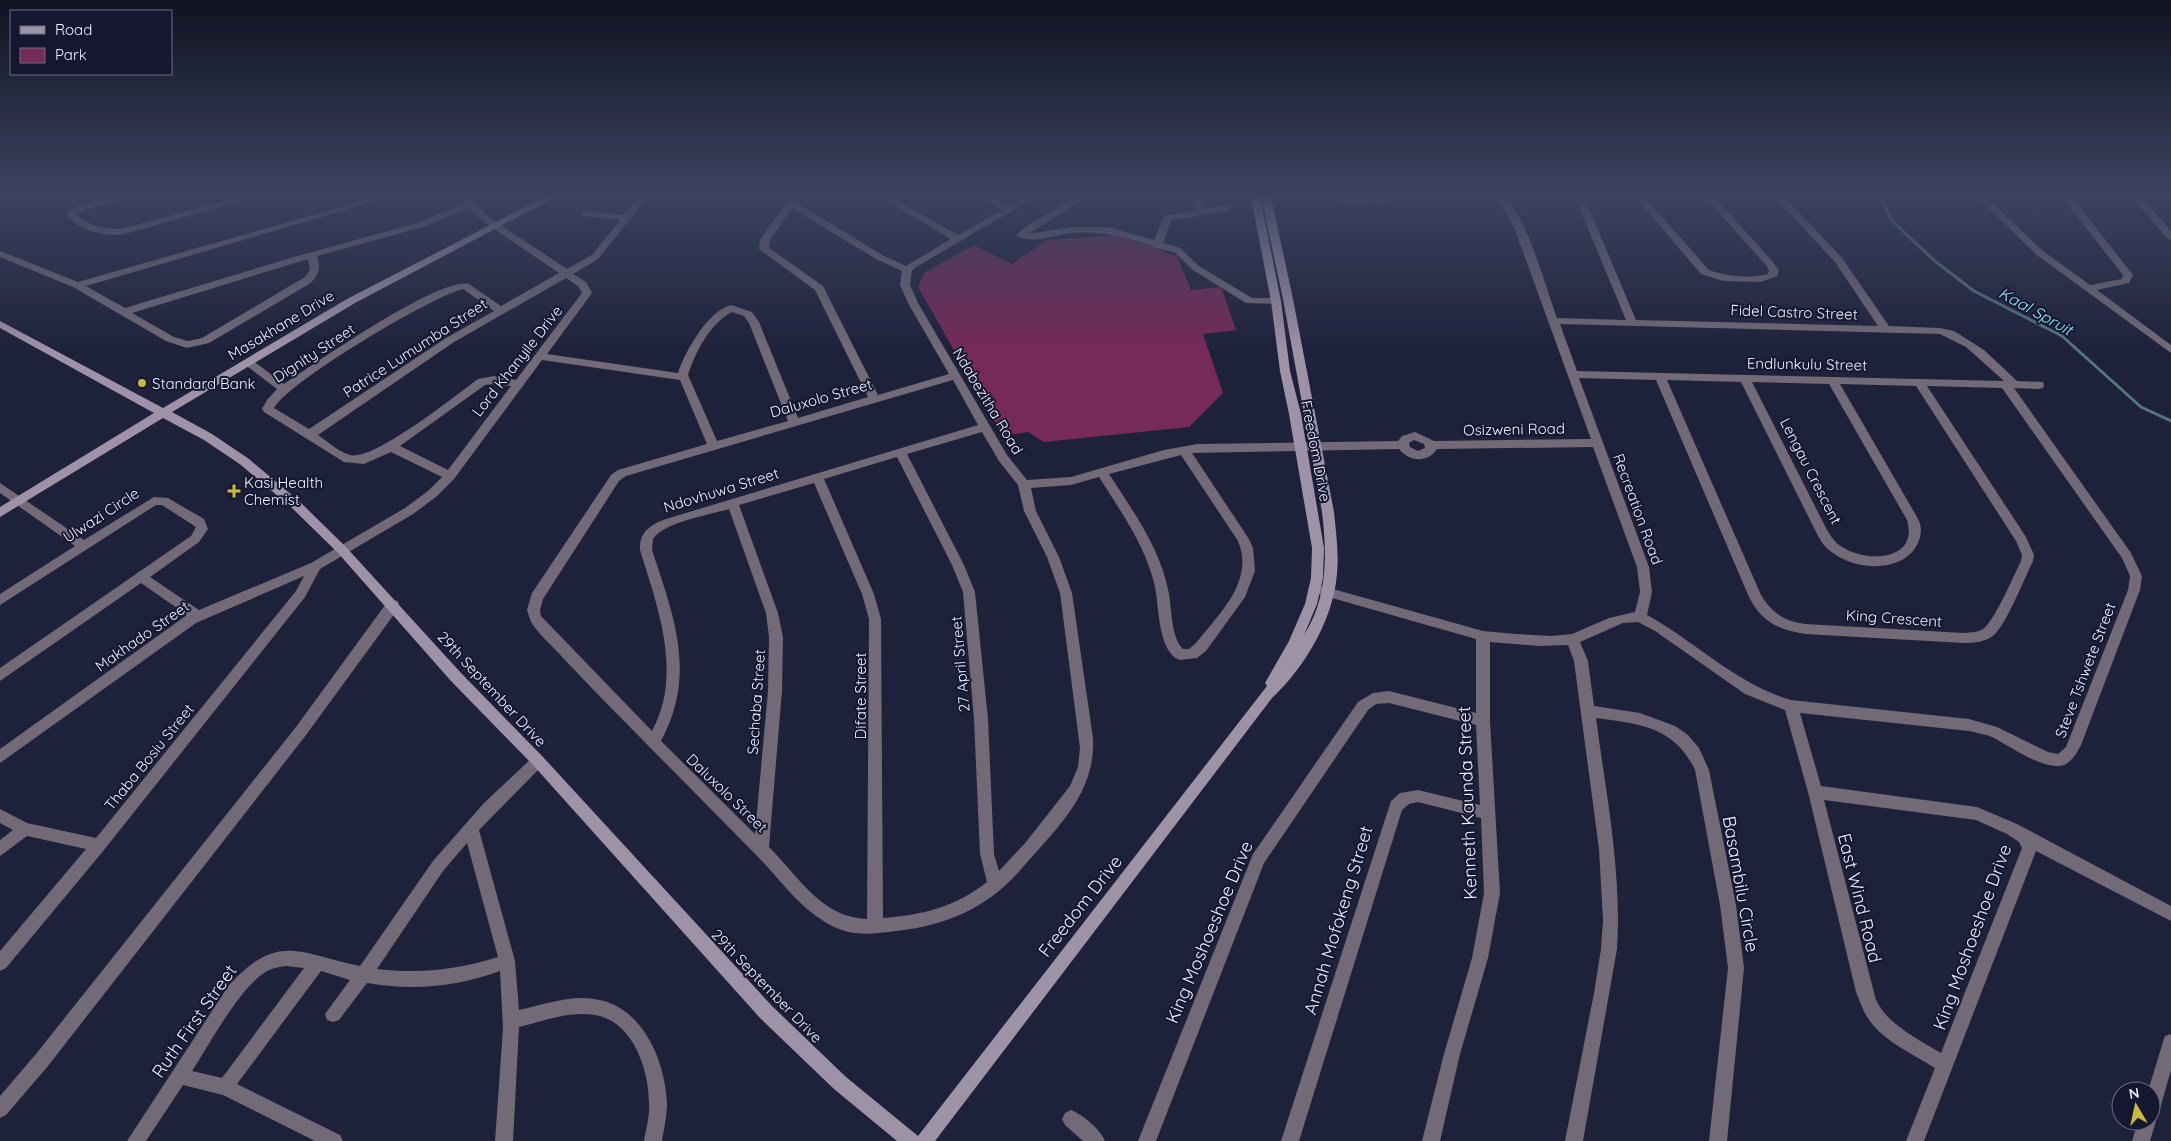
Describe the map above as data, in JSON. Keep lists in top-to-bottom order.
{
  "streets": {
    "street": [
      "Fidel Castro Street",
      "Masakhane Drive",
      "Patrice Lumumba Street",
      "Dignity Street",
      "Lord Khanyile Drive",
      "Endlunkulu Street",
      "Daluxolo Street",
      "Ndabezitha Road",
      "Osizweni Road",
      "Freedom Drive",
      "Lengau Crescent",
      "Ndovhuwa Street",
      "Recreation Road",
      "Ulwazi Circle",
      "King Crescent",
      "Makhado Street",
      "27 April Street",
      "Steve Tshwete Street",
      "29th September Drive",
      "Difate Street",
      "Sechaba Street",
      "Thaba Bosiu Street",
      "Kenneth Kaunda Street",
      "Basambilu Circle",
      "East Wind Road",
      "Annah Mofokeng Street",
      "King Moshoeshoe Drive",
      "Ruth First Street"
    ]
  },
  "crossings": [
    ["Fidel Castro Street", "Endlunkulu Street"],
    ["Fidel Castro Street", "Recreation Road"],
    ["Fidel Castro Street", "Steve Tshwete Street"],
    ["Masakhane Drive", "29th September Drive"],
    ["Patrice Lumumba Street", "Dignity Street"],
    ["Patrice Lumumba Street", "Lord Khanyile Drive"],
    ["Dignity Street", "Lord Khanyile Drive"],
    ["Lord Khanyile Drive", "Makhado Street"],
    ["Lord Khanyile Drive", "29th September Drive"],
    ["Endlunkulu Street", "Lengau Crescent"],
    ["Endlunkulu Street", "Recreation Road"],
    ["Endlunkulu Street", "King Crescent"],
    ["Endlunkulu Street", "Steve Tshwete Street"],
    ["Daluxolo Street", "Ndabezitha Road"],
    ["Daluxolo Street", "Ndovhuwa Street"],
    ["Daluxolo Street", "27 April Street"],
    ["Daluxolo Street", "Difate Street"],
    ["Daluxolo Street", "Sechaba Street"],
    ["Ndabezitha Road", "Ndovhuwa Street"],
    ["Osizweni Road", "Freedom Drive"],
    ["Osizweni Road", "Recreation Road"],
    ["Ndovhuwa Street", "27 April Street"],
    ["Ndovhuwa Street", "Difate Street"],
    ["Ndovhuwa Street", "Sechaba Street"],
    ["Recreation Road", "Steve Tshwete Street"],
    ["Makhado Street", "29th September Drive"],
    ["Makhado Street", "Thaba Bosiu Street"],
    ["Steve Tshwete Street", "East Wind Road"],
    ["Kenneth Kaunda Street", "Annah Mofokeng Street"],
    ["Kenneth Kaunda Street", "King Moshoeshoe Drive"],
    ["East Wind Road", "King Moshoeshoe Drive"]
  ],
  "water": ["Kaal Spruit"],
  "places": {
    "other": ["Standard Bank"],
    "health": ["Kasi Health Chemist"]
  },
  "legend": ["Road", "Park"],
  "north": "top"
}
